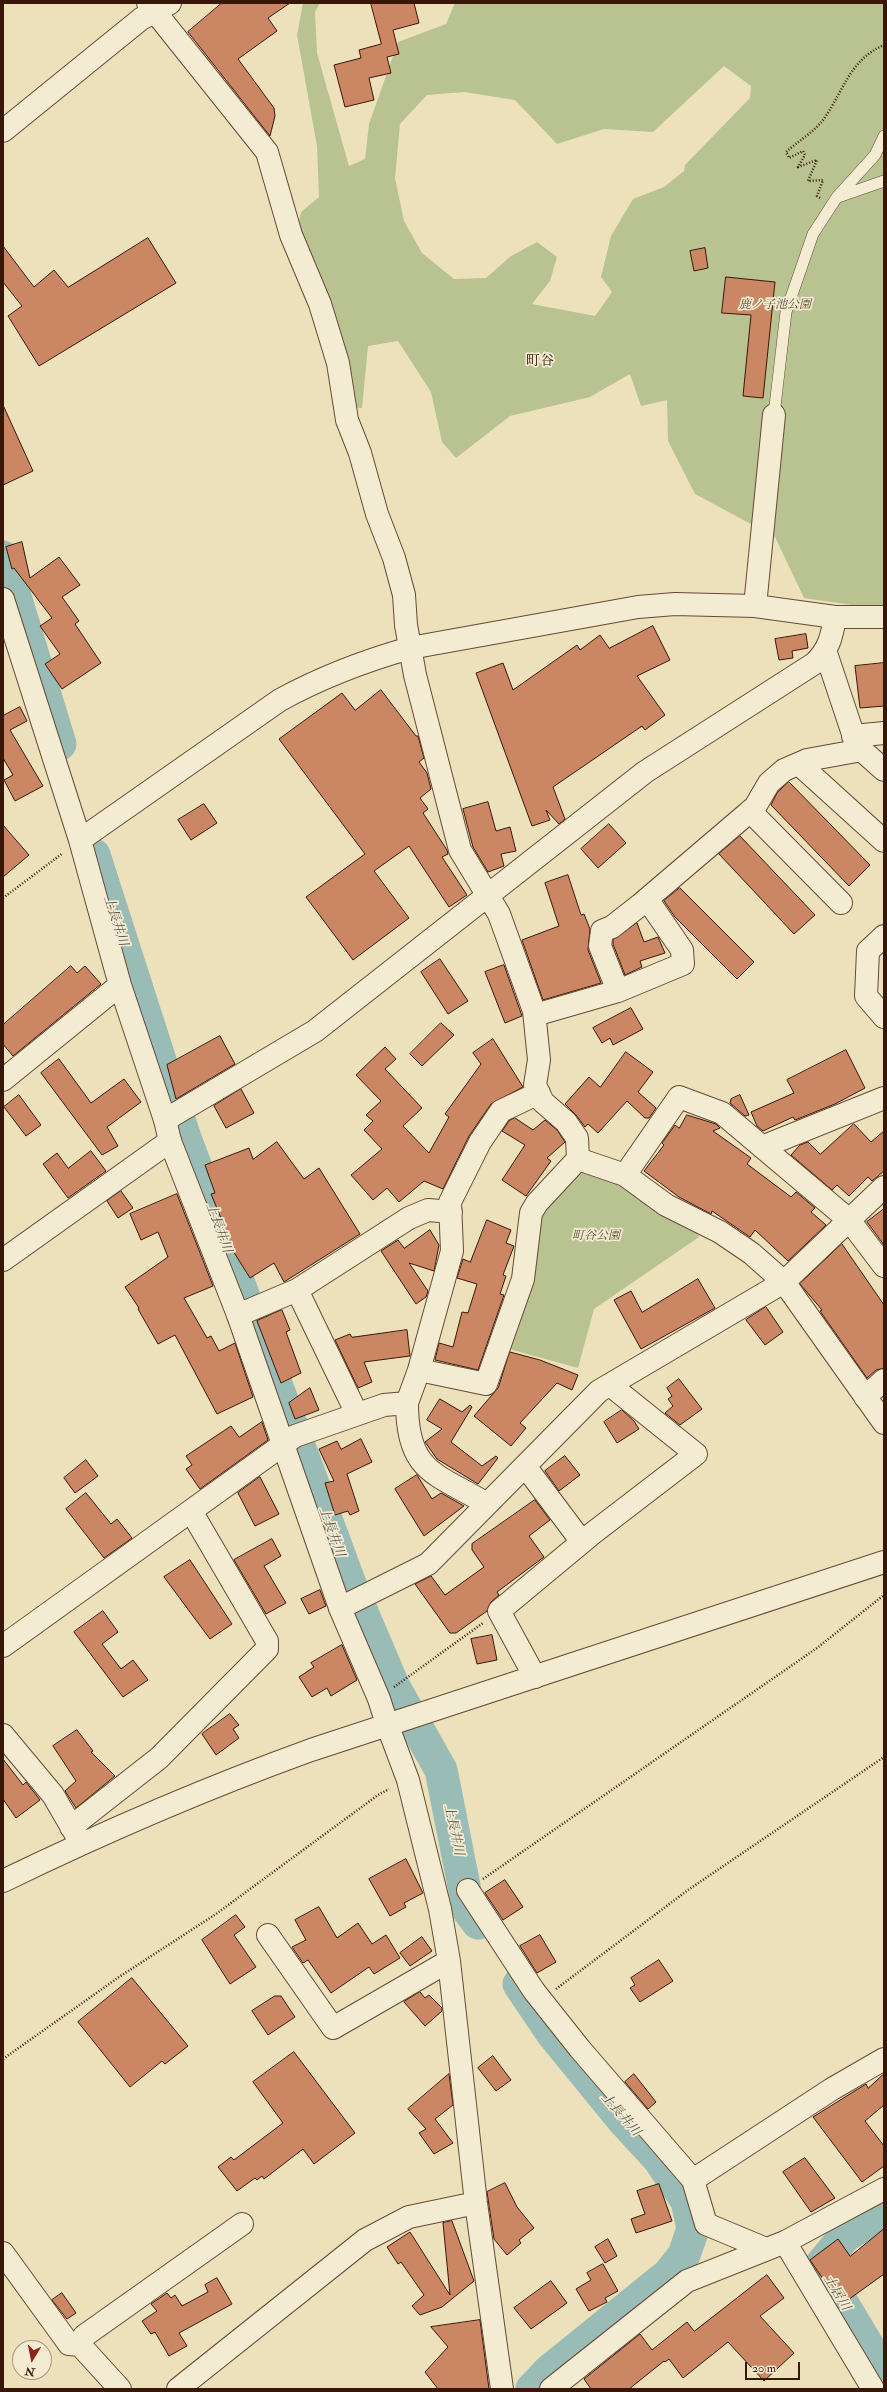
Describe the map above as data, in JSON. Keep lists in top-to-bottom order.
{
  "districts": ["町谷"],
  "water": ["上長井川", "土居川"],
  "parks": ["鹿ノ子池公園", "町谷公園"],
  "scale_bar": "20 m",
  "north": "bottom"
}
